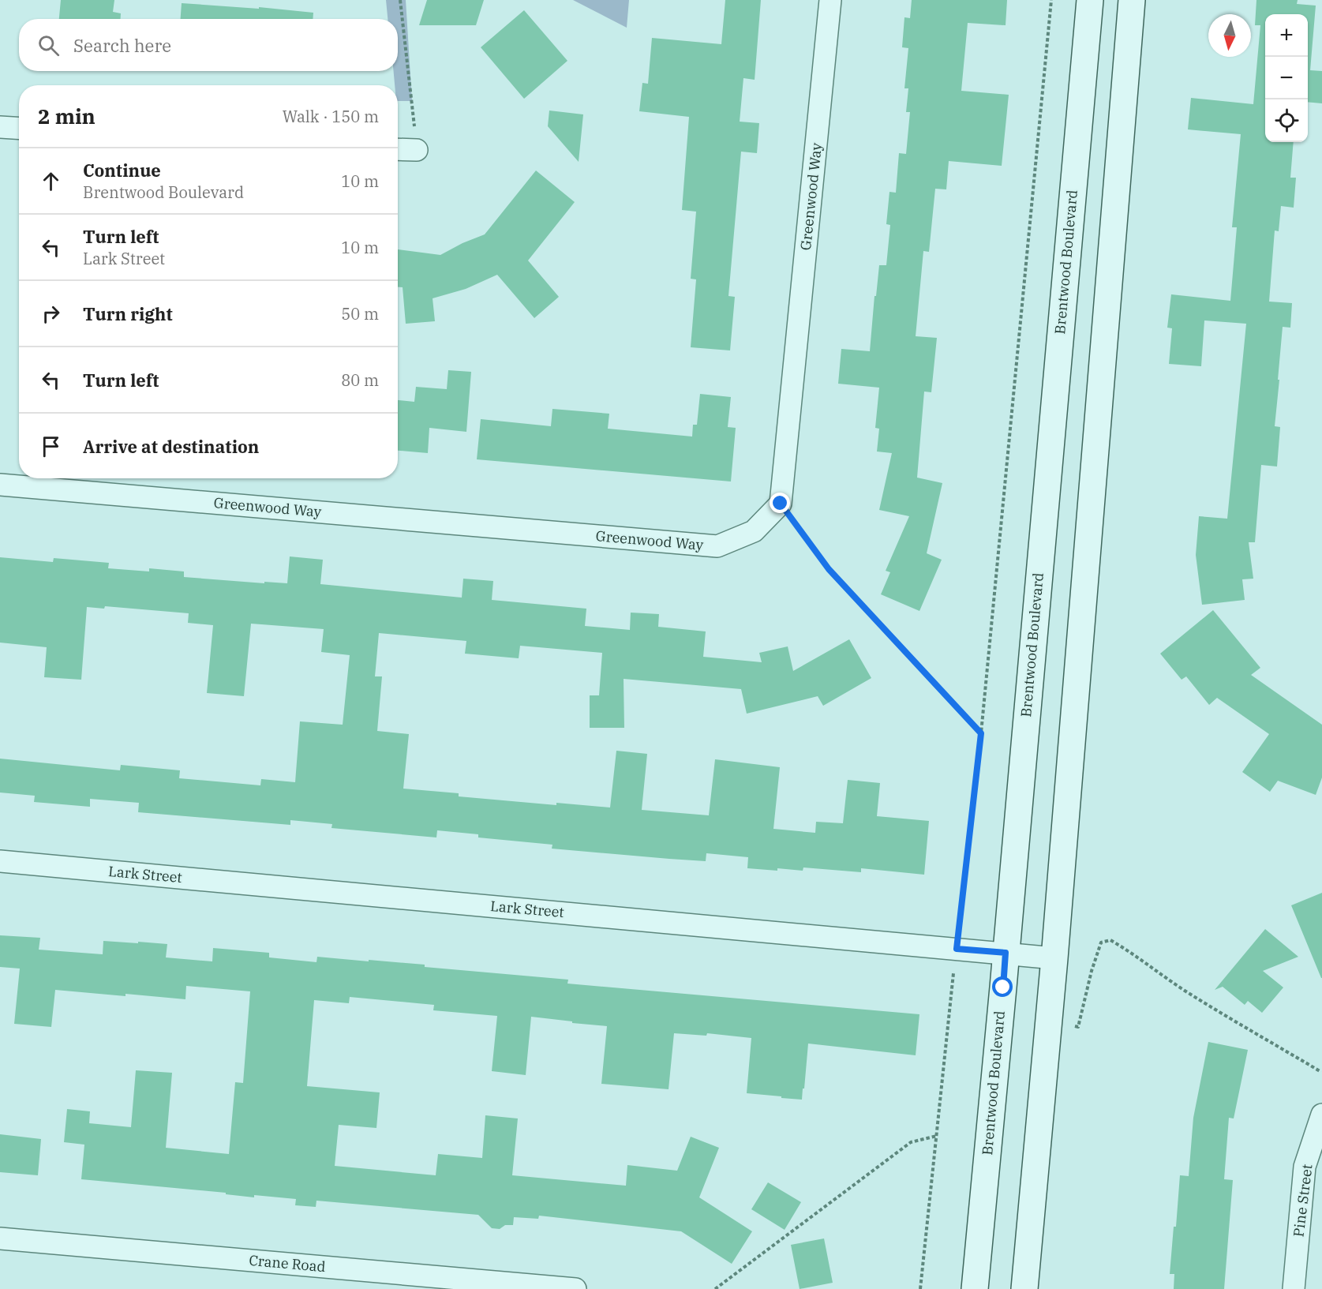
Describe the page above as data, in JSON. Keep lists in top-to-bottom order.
{
  "streets": {
    "main road": ["Brentwood Boulevard"],
    "street": [
      "Greenwood Way",
      "Lark Street",
      "Pine Street",
      "Crane Road"
    ]
  },
  "crossings": [
    ["Brentwood Boulevard", "Lark Street"]
  ],
  "north": "bottom",
  "page": {
    "map_buttons": ["+", "−"],
    "search": "Search here",
    "heading": ["2 min", "Walk · 150 m"],
    "list": [
      ["Continue", "Brentwood Boulevard", "10 m"],
      ["Turn left", "Lark Street", "10 m"],
      ["Turn right", "50 m"],
      ["Turn left", "80 m"],
      "Arrive at destination"
    ]
  }
}
